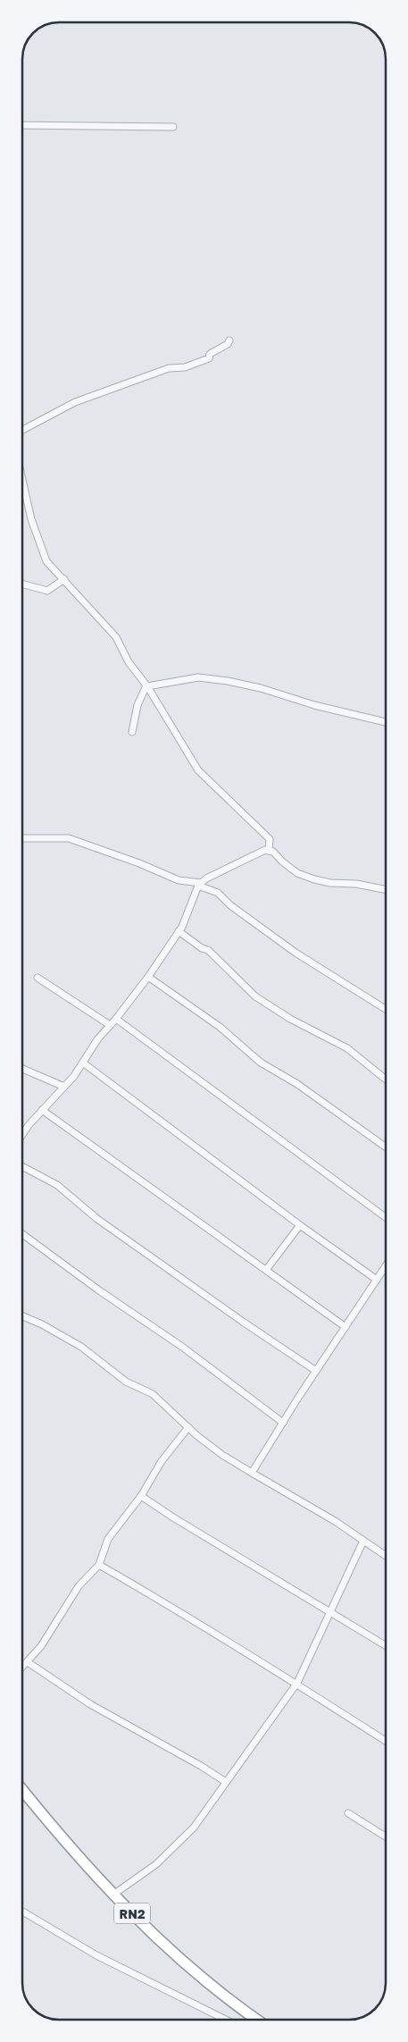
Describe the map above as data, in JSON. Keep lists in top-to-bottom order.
{
  "streets": {
    "highway": ["RN2"]
  }
}
